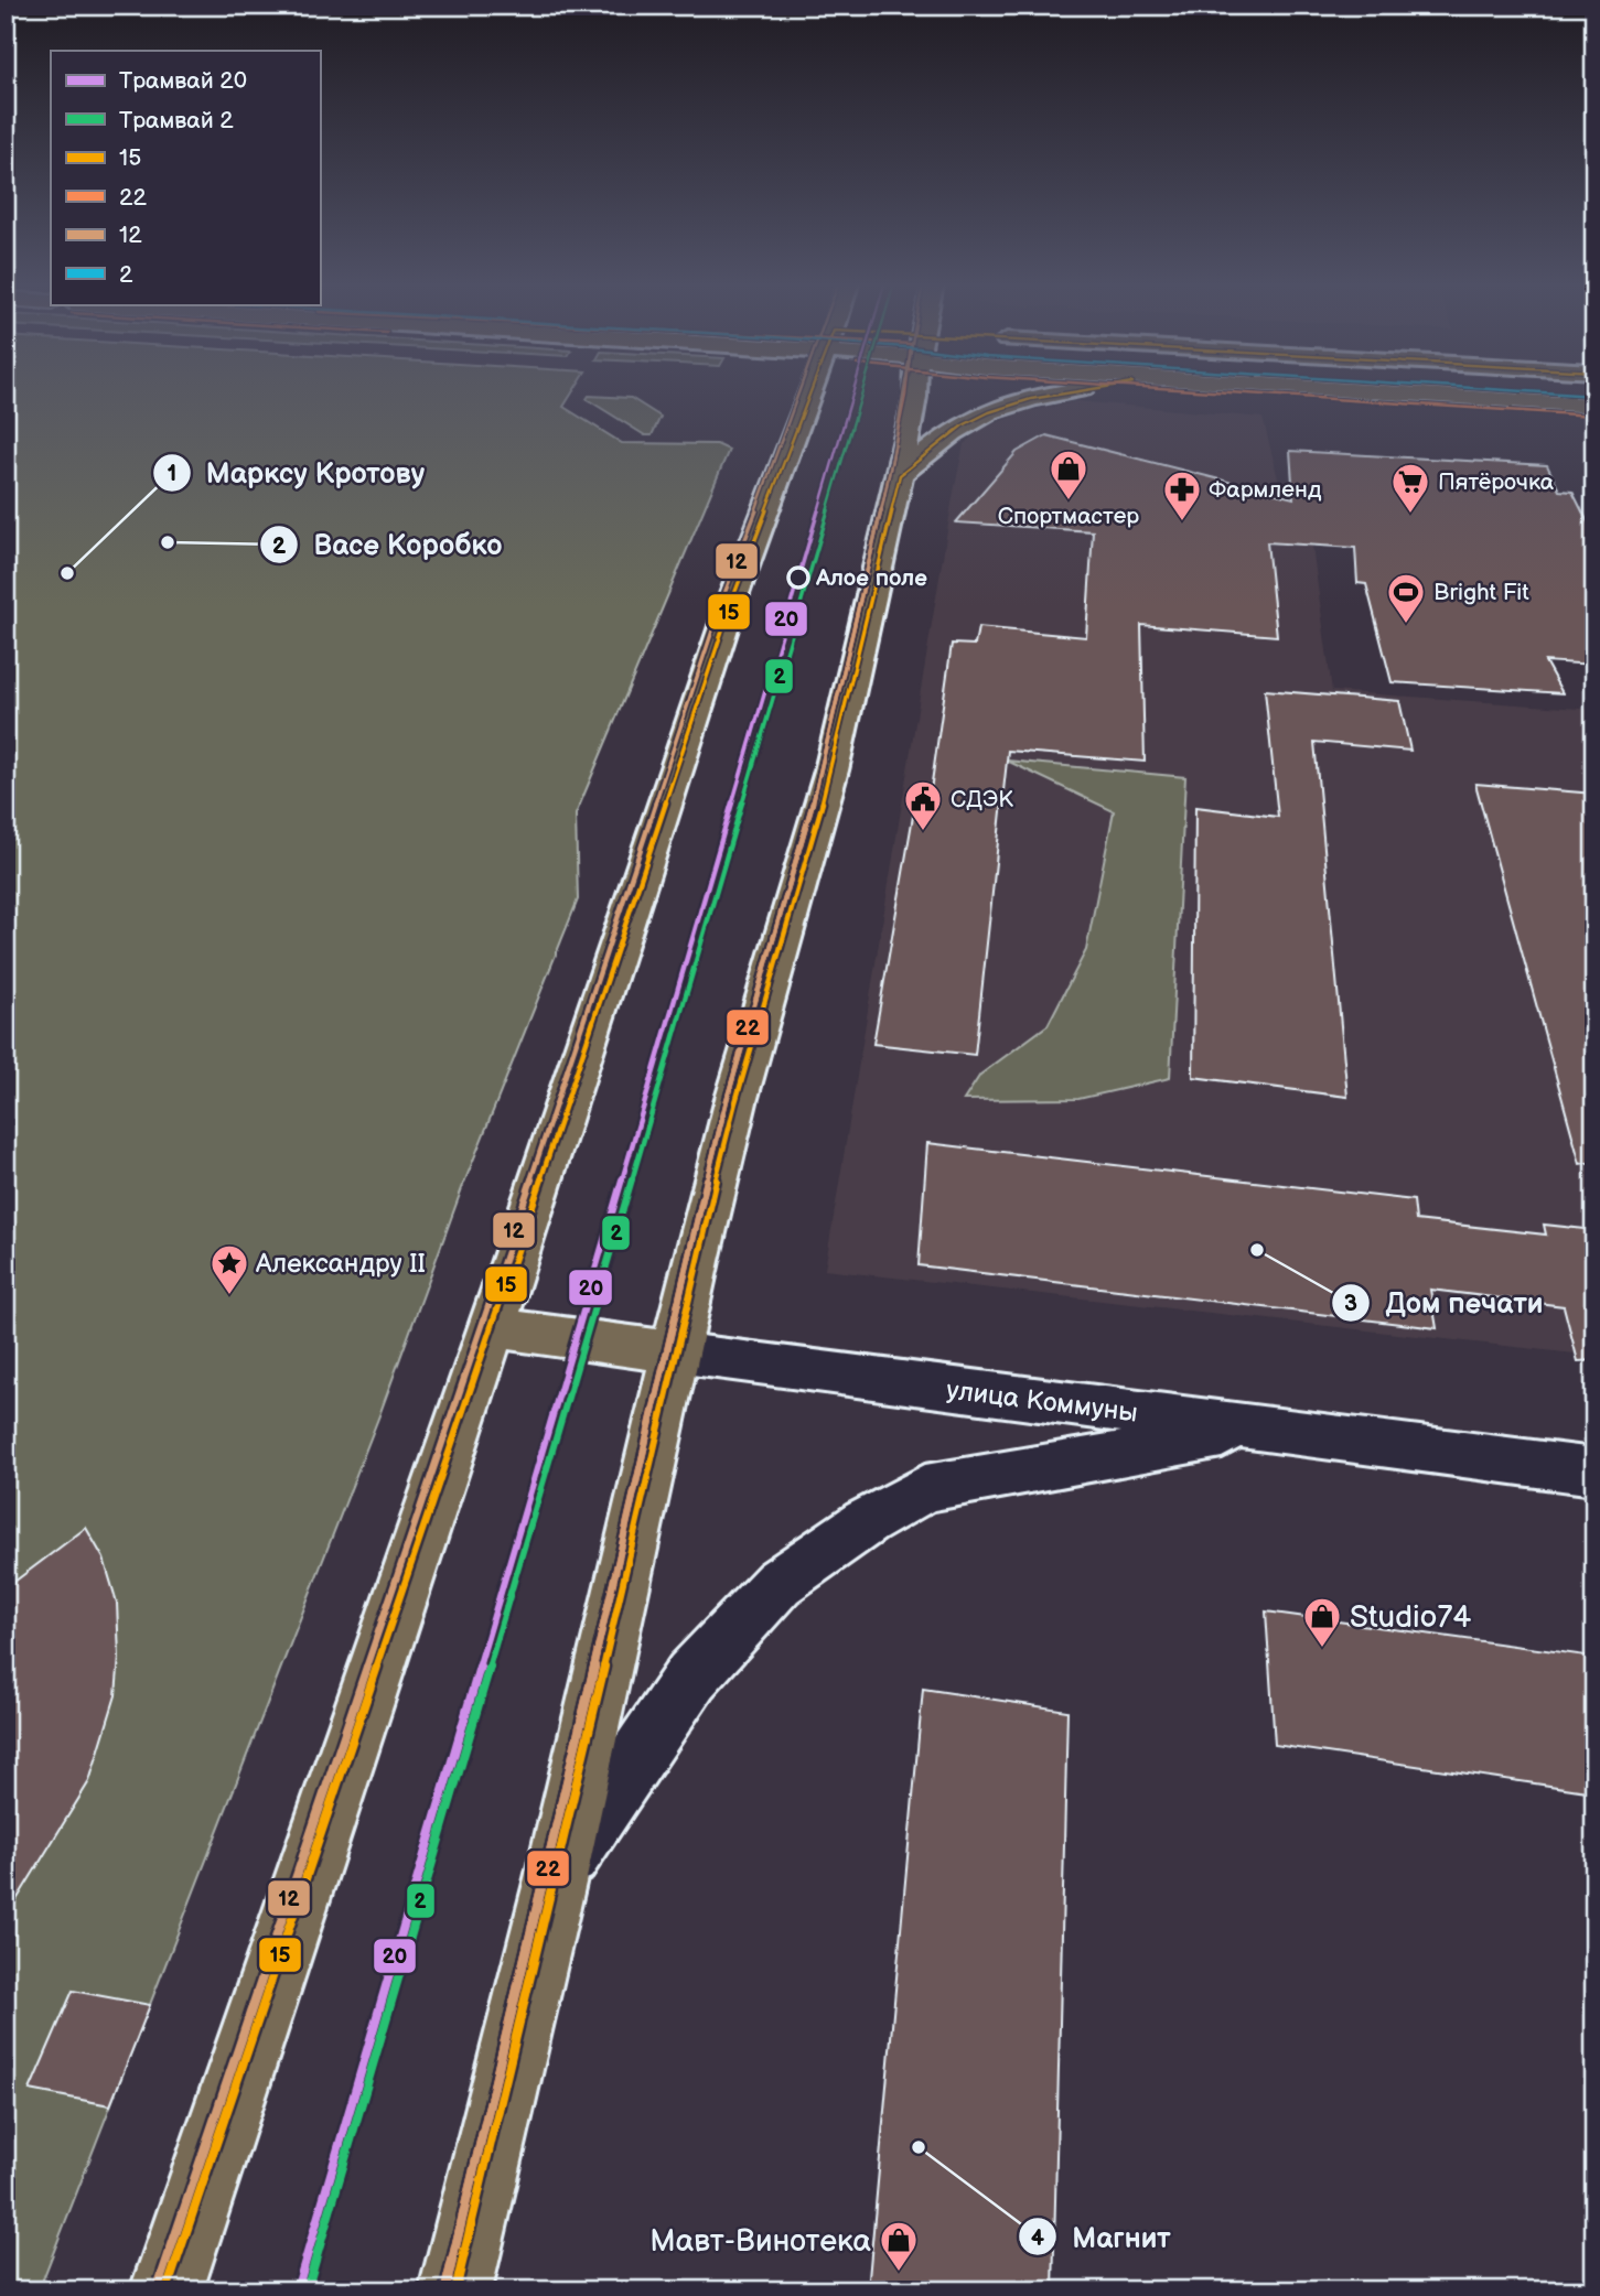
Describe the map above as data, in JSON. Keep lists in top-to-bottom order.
{
  "streets": {
    "main road": ["улица Коммуны"]
  },
  "places": {
    "shop": ["Спортмастер", "Studio74", "Мавт-Винотека"],
    "supermarket": ["Пятёрочка"],
    "pharmacy": ["Фармленд"],
    "other": [
      "Васе Коробко",
      "Марксу Кротову",
      "Алое поле",
      "Дом печати",
      "Магнит"
    ],
    "sports": ["Bright Fit"],
    "public building": ["СДЭК"],
    "place": ["Александру II"]
  },
  "lines": [
    "tram line 20",
    "tram line 2",
    "transit line 15",
    "transit line 22",
    "transit line 12",
    "transit line 2"
  ],
  "legend": [
    "Трамвай 20",
    "Трамвай 2",
    "15",
    "22",
    "12",
    "2"
  ]
}
